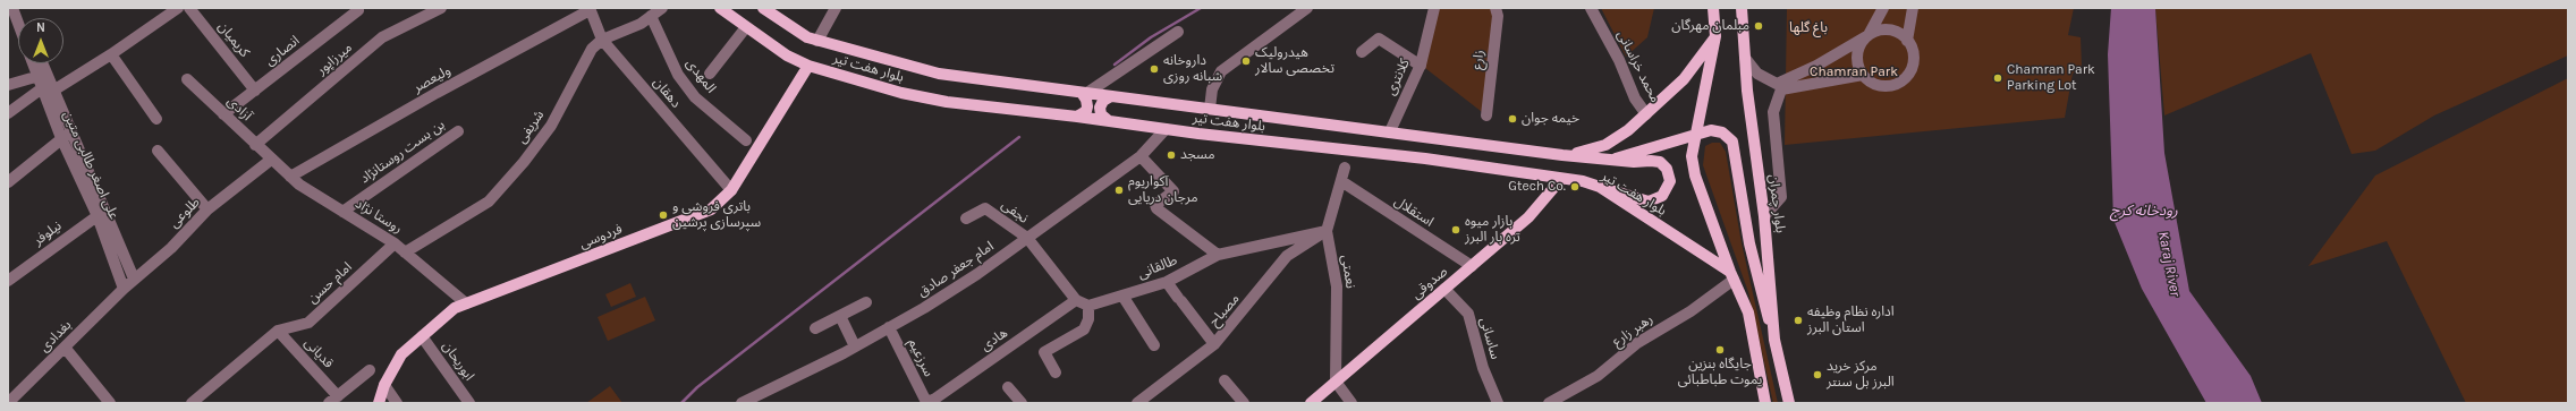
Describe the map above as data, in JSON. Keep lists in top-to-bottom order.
{
  "streets": {
    "main road": [
      "بلوار هفت تیر",
      "بلوار چمران",
      "فردوسی",
      "صدوقی"
    ],
    "street": [
      "کریمیان",
      "انصاری",
      "میرزاپور",
      "زارع",
      "محمد خراسانی",
      "المهدی",
      "کلانتری",
      "ولیعصر",
      "دهقان",
      "آزادی",
      "شریفی",
      "بن بست روستانژاد",
      "علی اصغر طالبی متین",
      "نجفی",
      "استقلال",
      "طلوعی",
      "روستا نژاد",
      "نیلوفر",
      "طالقانی",
      "امام جعفر صادق",
      "نعمتی",
      "امام حسن",
      "مصباح",
      "رهبر زارع",
      "بغدادی",
      "ساسانی",
      "هادی",
      "قدیانی",
      "سرزعیم",
      "ابوریحان"
    ]
  },
  "crossings": [
    ["کریمیان", "انصاری"],
    ["انصاری", "آزادی"],
    ["میرزاپور", "آزادی"],
    ["محمد خراسانی", "بلوار هفت تیر"],
    ["بلوار هفت تیر", "کلانتری"],
    ["بلوار هفت تیر", "فردوسی"],
    ["بلوار هفت تیر", "امام جعفر صادق"],
    ["بلوار هفت تیر", "صدوقی"],
    ["بلوار هفت تیر", "رهبر زارع"],
    ["ولیعصر", "دهقان"],
    ["ولیعصر", "روستا نژاد"],
    ["دهقان", "شریفی"],
    ["دهقان", "فردوسی"],
    ["آزادی", "طلوعی"],
    ["آزادی", "روستا نژاد"],
    ["شریفی", "روستا نژاد"],
    ["بن بست روستانژاد", "روستا نژاد"],
    ["علی اصغر طالبی متین", "طلوعی"],
    ["علی اصغر طالبی متین", "نیلوفر"],
    ["علی اصغر طالبی متین", "بغدادی"],
    ["نجفی", "امام جعفر صادق"],
    ["استقلال", "نعمتی"],
    ["استقلال", "صدوقی"],
    ["طلوعی", "روستا نژاد"],
    ["طلوعی", "بغدادی"],
    ["روستا نژاد", "فردوسی"],
    ["روستا نژاد", "امام حسن"],
    ["فردوسی", "ابوریحان"],
    ["طالقانی", "نعمتی"],
    ["طالقانی", "مصباح"],
    ["امام جعفر صادق", "سرزعیم"],
    ["نعمتی", "صدوقی"],
    ["نعمتی", "مصباح"],
    ["امام حسن", "قدیانی"],
    ["صدوقی", "ساسانی"],
    ["هادی", "سرزعیم"]
  ],
  "water": ["رودخانه کرج", "Karaj River"],
  "parks": ["باغ گلها", "Chamran Park"],
  "places": [
    "مبلمان مهرگان",
    "هیدرولیک تخصصی سالار",
    "داروخانه شبانه روزی",
    "Chamran Park Parking Lot",
    "خیمه جوان",
    "مسجد",
    "Gtech Co.",
    "آکواریوم مرجان دریایی",
    "باتری فروشی و سپرسازی پرشین",
    "بازار میوه تره بار البرز",
    "اداره نظام وظیفه استان البرز",
    "جایگاه بنزین یموت طباطبائی",
    "مرکز خرید البرز بل سنتر"
  ],
  "north": "top"
}
